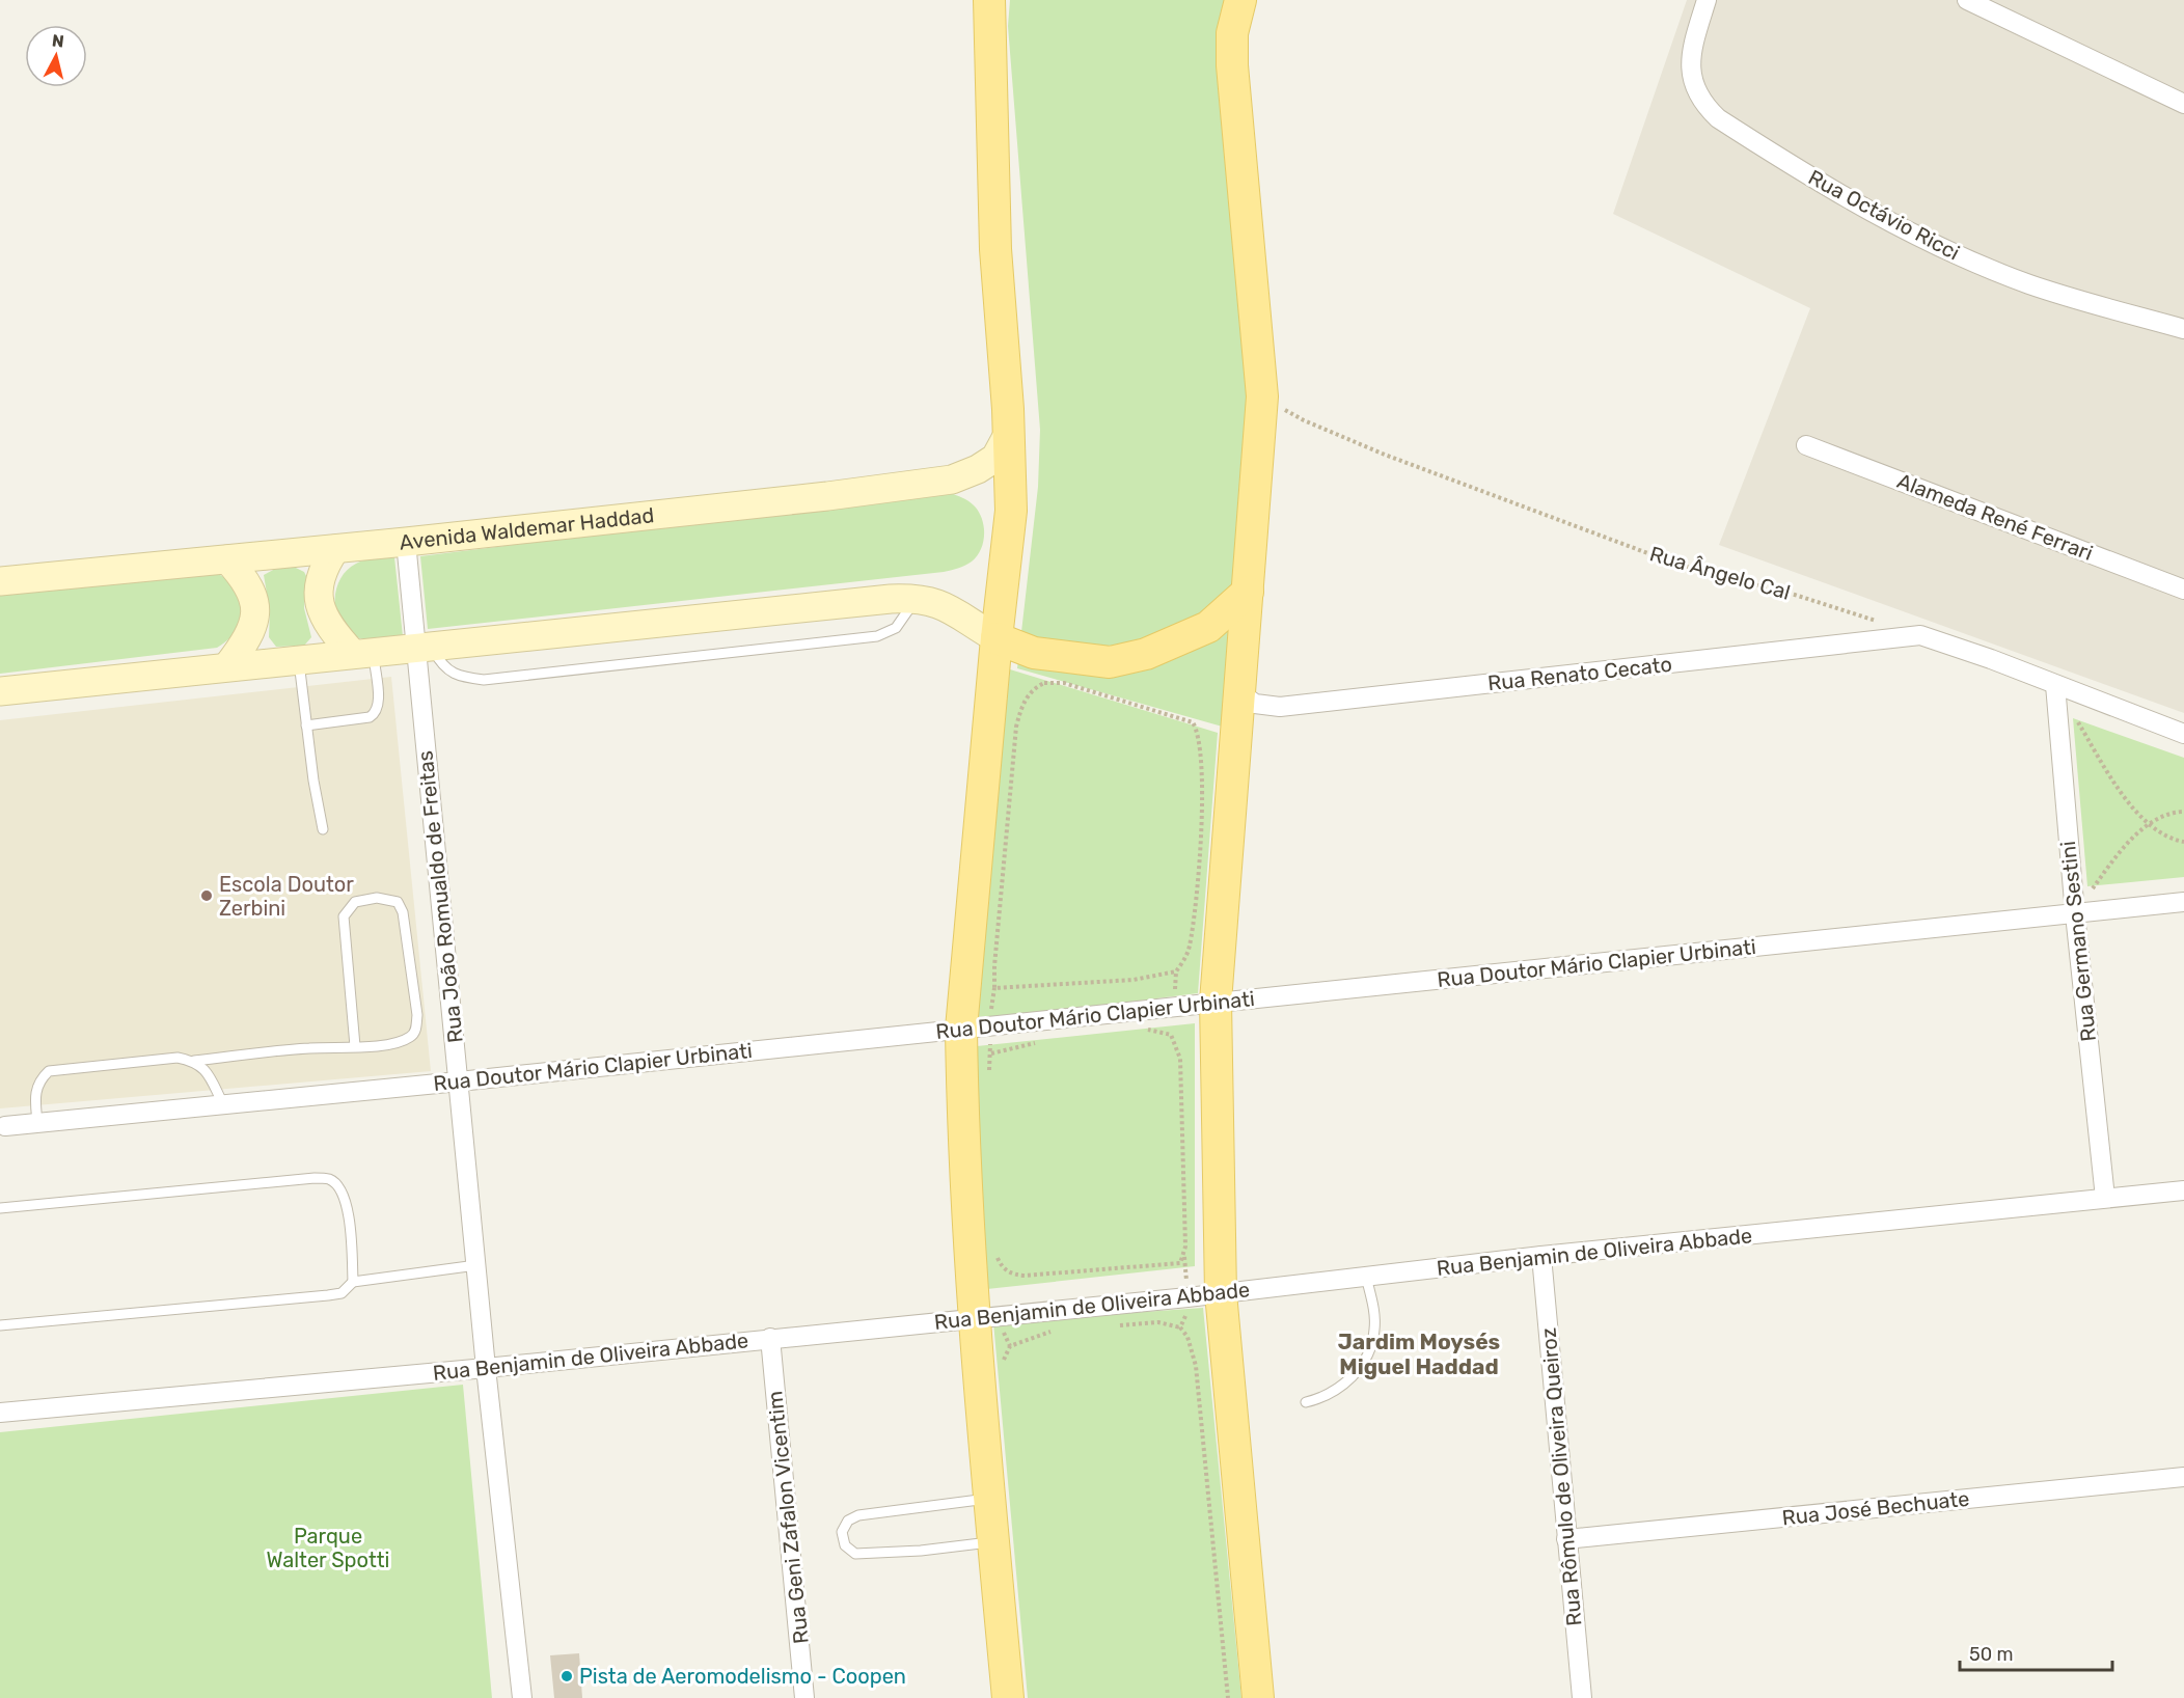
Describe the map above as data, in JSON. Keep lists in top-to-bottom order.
{
  "streets": {
    "main road": ["Avenida Waldemar Haddad"],
    "street": [
      "Rua Octávio Ricci",
      "Alameda René Ferrari",
      "Rua Renato Cecato",
      "Rua João Romualdo de Freitas",
      "Rua Germano Sestini",
      "Rua Doutor Mário Clapier Urbinati",
      "Rua Benjamin de Oliveira Abbade",
      "Rua Rômulo de Oliveira Queiroz",
      "Rua José Bechuate",
      "Rua Geni Zafalon Vicentim"
    ],
    "path": ["Rua Ângelo Cal"]
  },
  "crossings": [
    ["Avenida Waldemar Haddad", "Rua João Romualdo de Freitas"],
    ["Rua Ângelo Cal", "Rua Renato Cecato"],
    ["Rua João Romualdo de Freitas", "Rua Doutor Mário Clapier Urbinati"],
    ["Rua João Romualdo de Freitas", "Rua Benjamin de Oliveira Abbade"],
    ["Rua Germano Sestini", "Rua Doutor Mário Clapier Urbinati"],
    ["Rua Germano Sestini", "Rua Benjamin de Oliveira Abbade"],
    ["Rua Benjamin de Oliveira Abbade", "Rua Rômulo de Oliveira Queiroz"],
    ["Rua Benjamin de Oliveira Abbade", "Rua Geni Zafalon Vicentim"],
    ["Rua Rômulo de Oliveira Queiroz", "Rua José Bechuate"]
  ],
  "districts": ["Jardim Moysés Miguel Haddad"],
  "parks": ["Parque Walter Spotti"],
  "places": ["Escola Doutor Zerbini", "Pista de Aeromodelismo - Coopen"],
  "scale_bar": "50 m",
  "north": "top"
}
